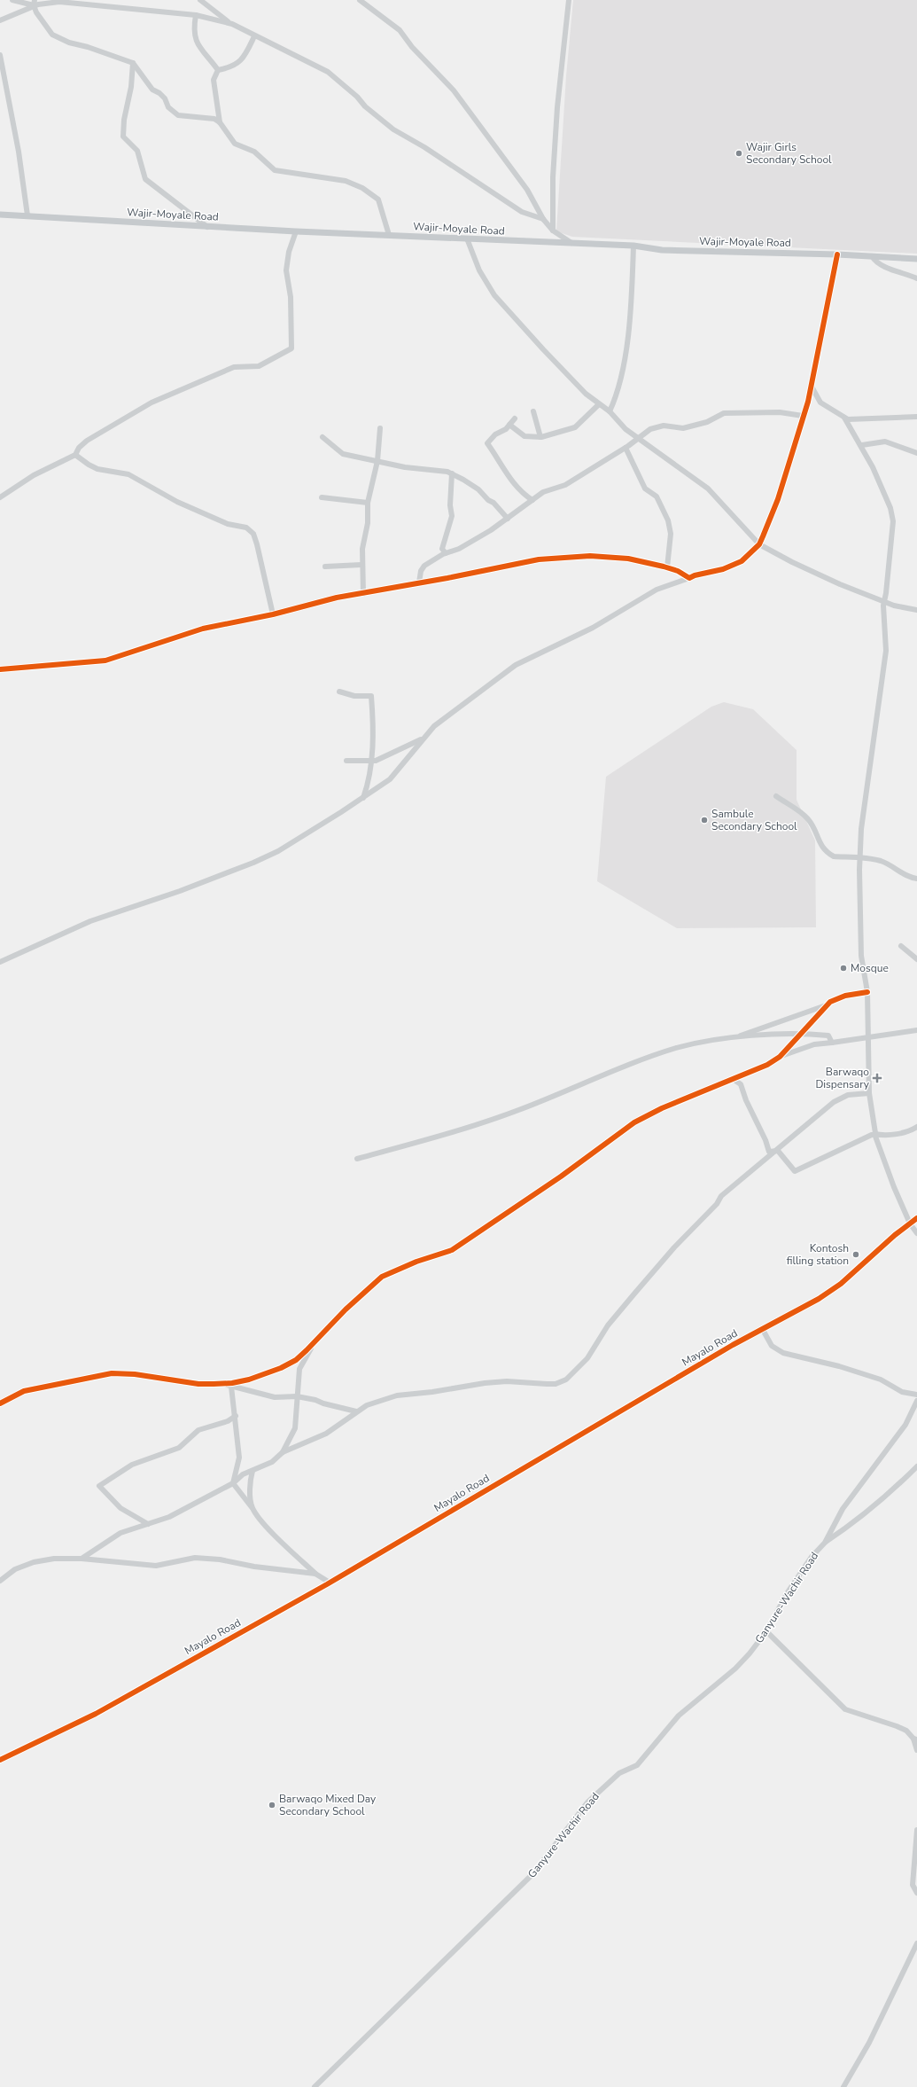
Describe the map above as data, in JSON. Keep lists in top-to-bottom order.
{
  "streets": {
    "main road": ["Wajir-Moyale Road"],
    "street": ["Mayalo Road", "Ganyure-Wachir Road"]
  },
  "places": {
    "other": [
      "Wajir Girls Secondary School",
      "Sambule Secondary School",
      "Mosque",
      "Kontosh filling station",
      "Barwaqo Mixed Day Secondary School"
    ],
    "health": ["Barwaqo Dispensary"]
  }
}
